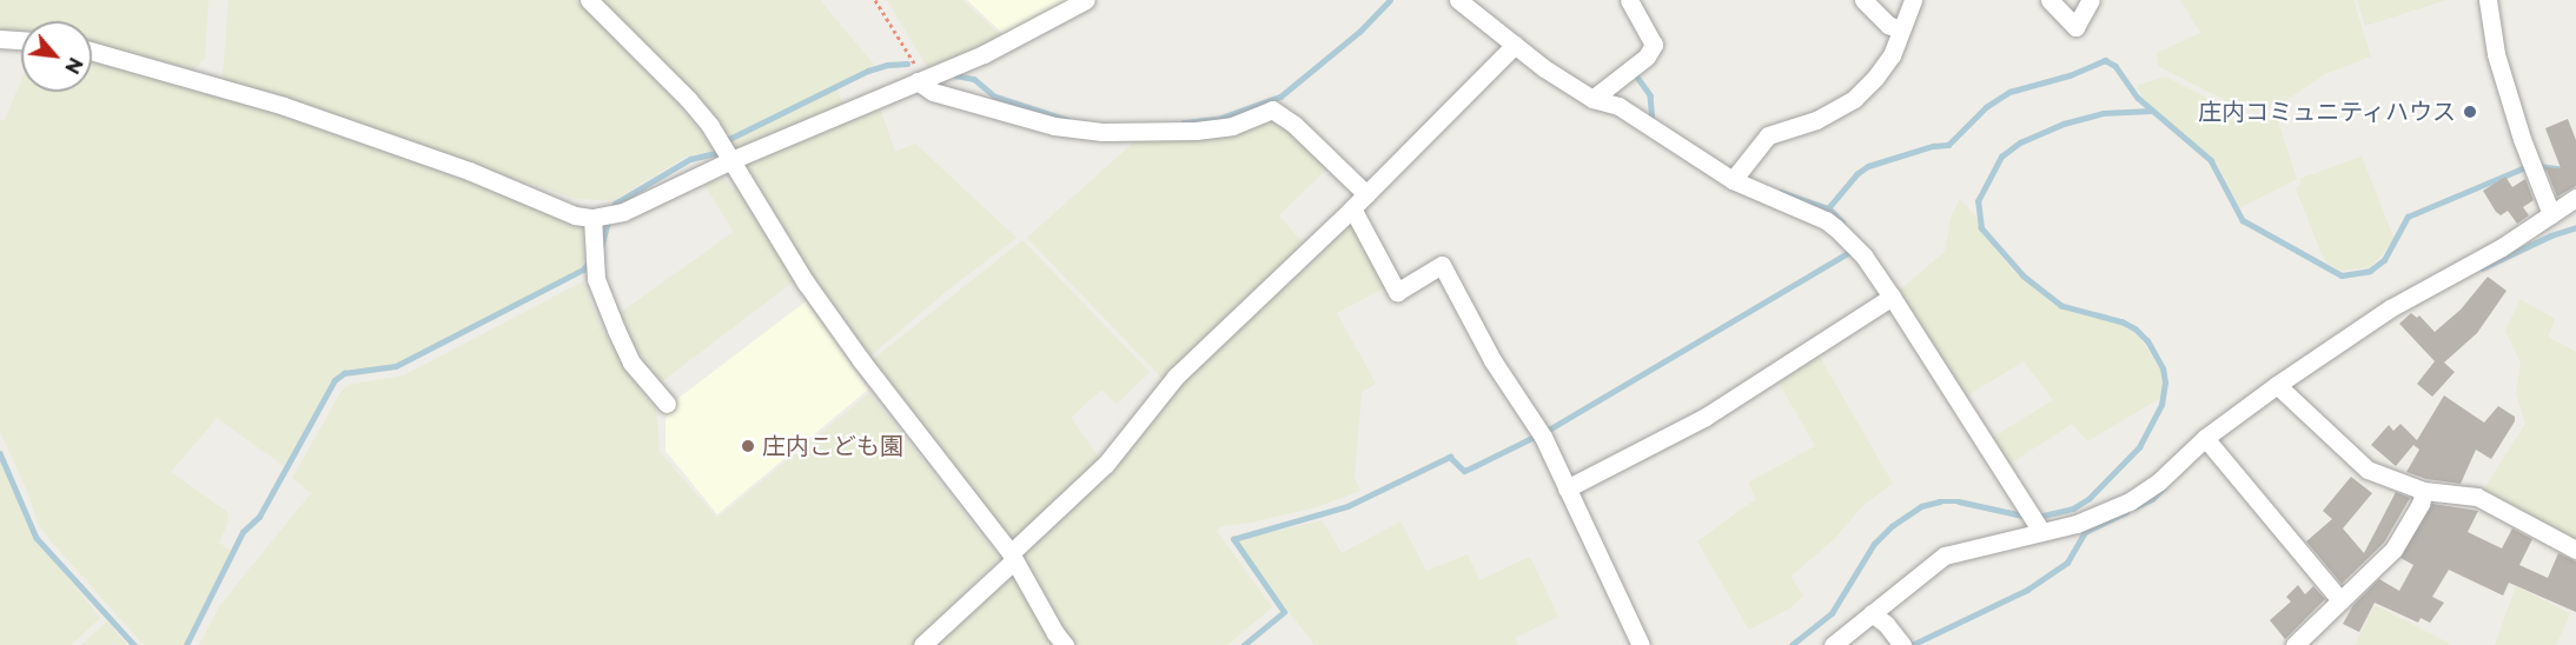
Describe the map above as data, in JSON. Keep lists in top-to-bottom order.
{
  "places": ["庄内コミュニティハウス", "庄内こども園"],
  "north": "bottom right"
}
